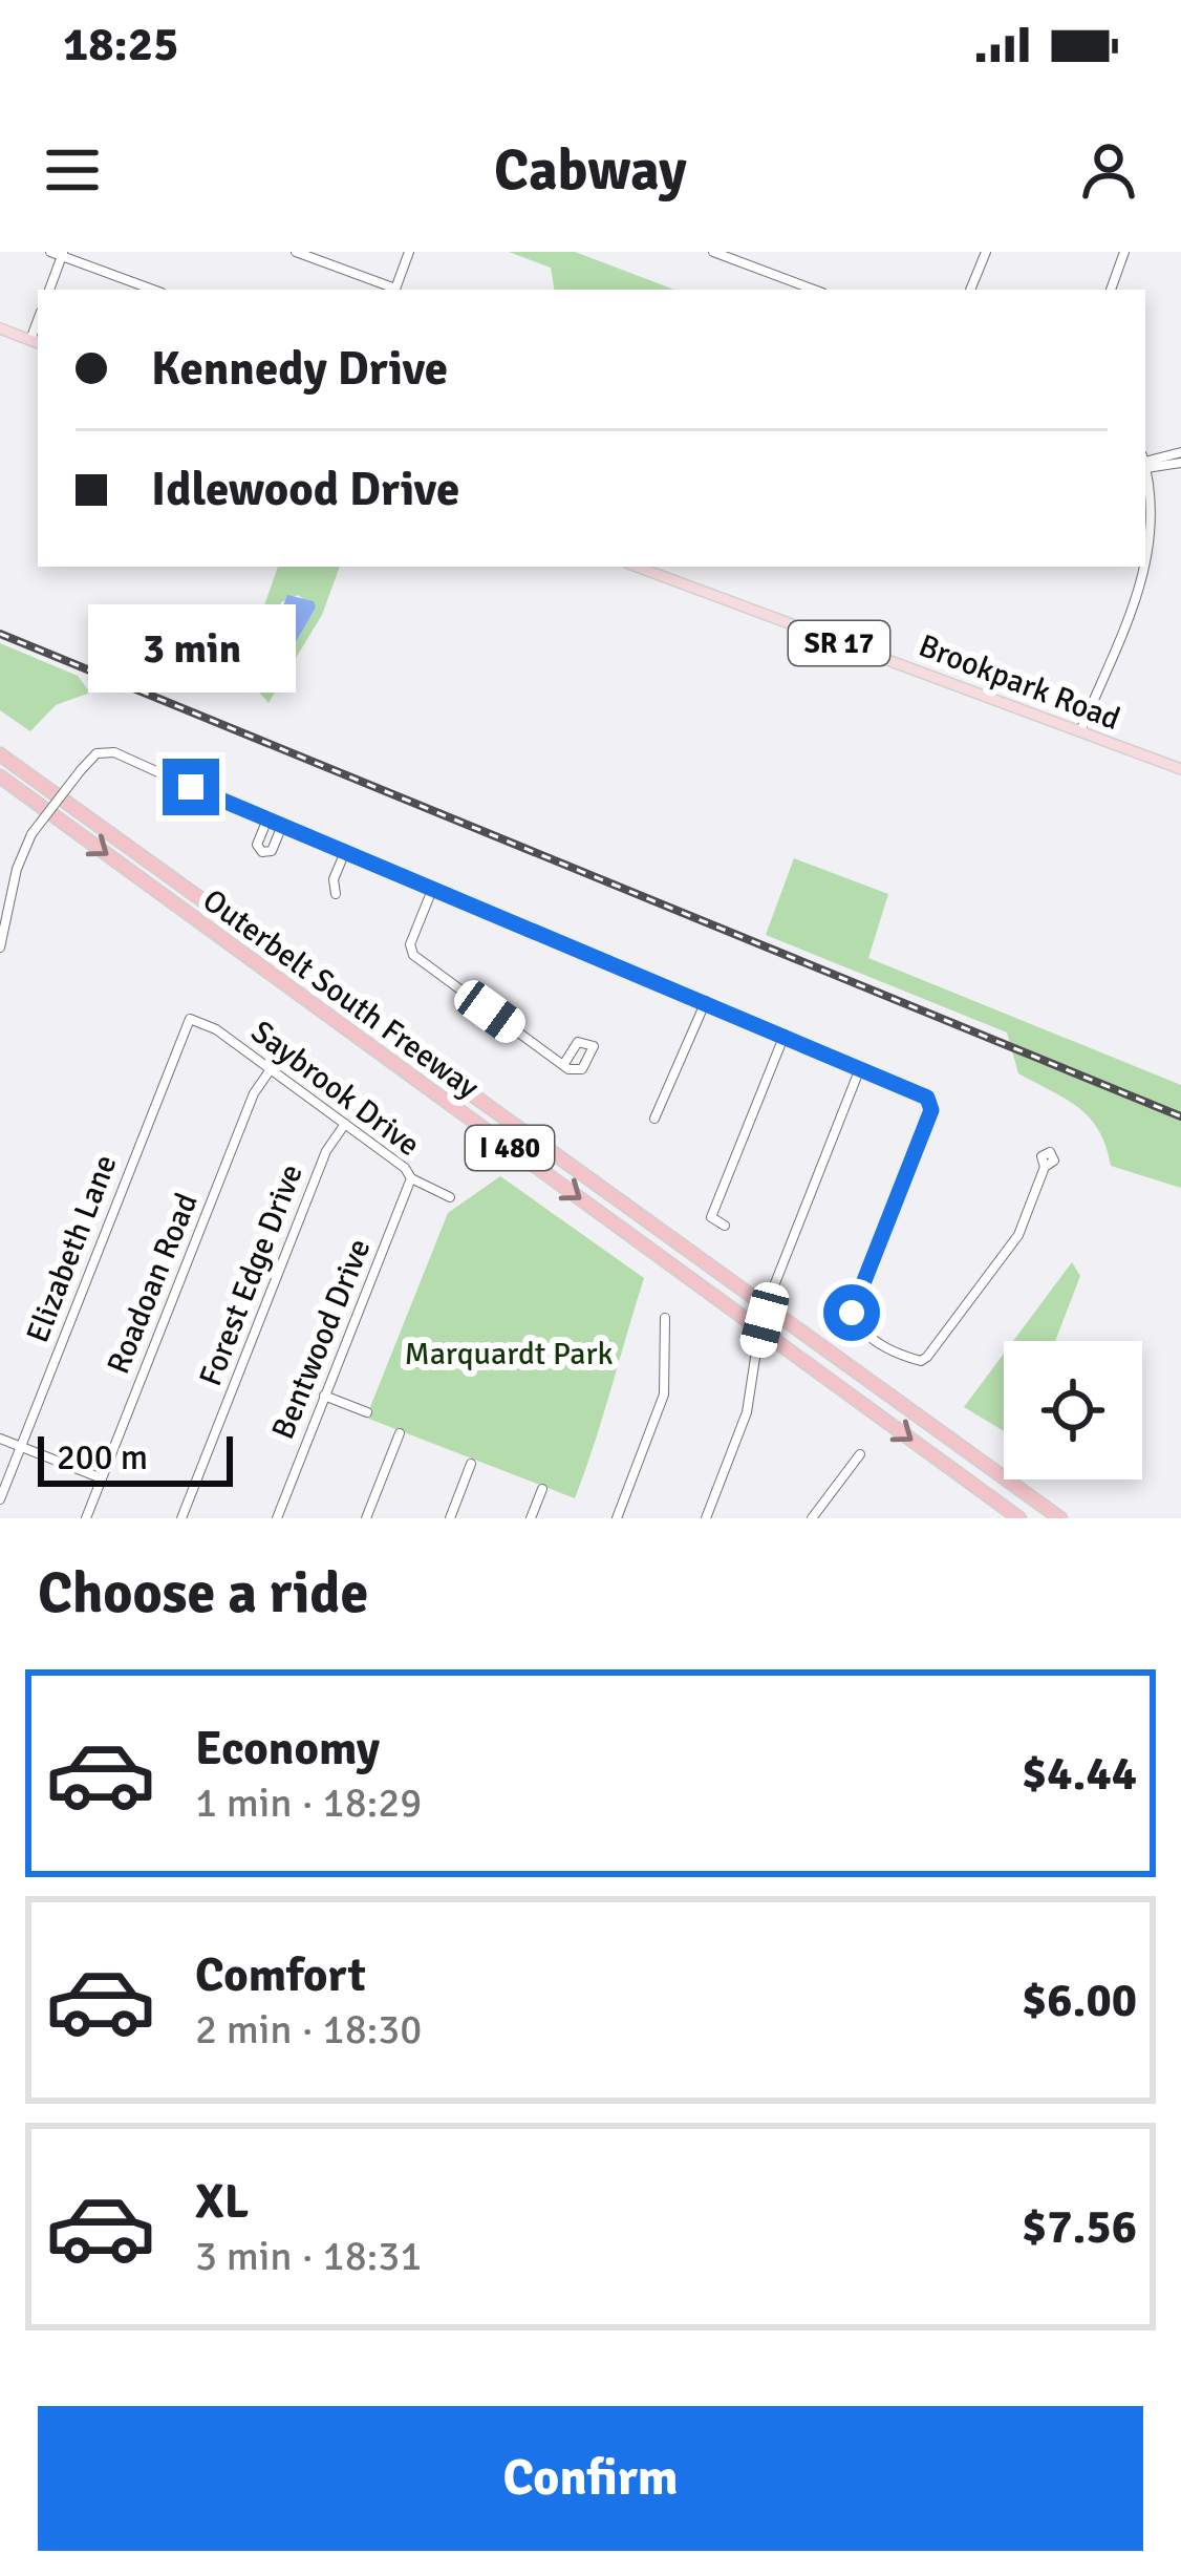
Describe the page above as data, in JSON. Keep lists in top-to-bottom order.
{
  "streets": {
    "highway": ["Outerbelt South Freeway", "I 480"],
    "main road": ["SR 17", "Brookpark Road"],
    "street": [
      "Saybrook Drive",
      "Elizabeth Lane",
      "Forest Edge Drive",
      "Roadoan Road",
      "Bentwood Drive"
    ]
  },
  "crossings": [
    ["Saybrook Drive", "Elizabeth Lane"],
    ["Saybrook Drive", "Forest Edge Drive"],
    ["Saybrook Drive", "Roadoan Road"],
    ["Saybrook Drive", "Bentwood Drive"]
  ],
  "parks": ["Marquardt Park"],
  "scale_bar": "200 m",
  "page": {
    "status": "18:25",
    "header": "Cabway",
    "banner": ["Kennedy Drive", "Idlewood Drive"],
    "bubble": "3 min",
    "scale": "200 m",
    "heading": "Choose a ride",
    "list": [
      {
        "name": "Economy",
        "note": "1 min · 18:29",
        "value": "$4.44"
      },
      {
        "name": "Comfort",
        "note": "2 min · 18:30",
        "value": "$6.00"
      },
      {
        "name": "XL",
        "note": "3 min · 18:31",
        "value": "$7.56"
      }
    ],
    "buttons": "Confirm"
  }
}
